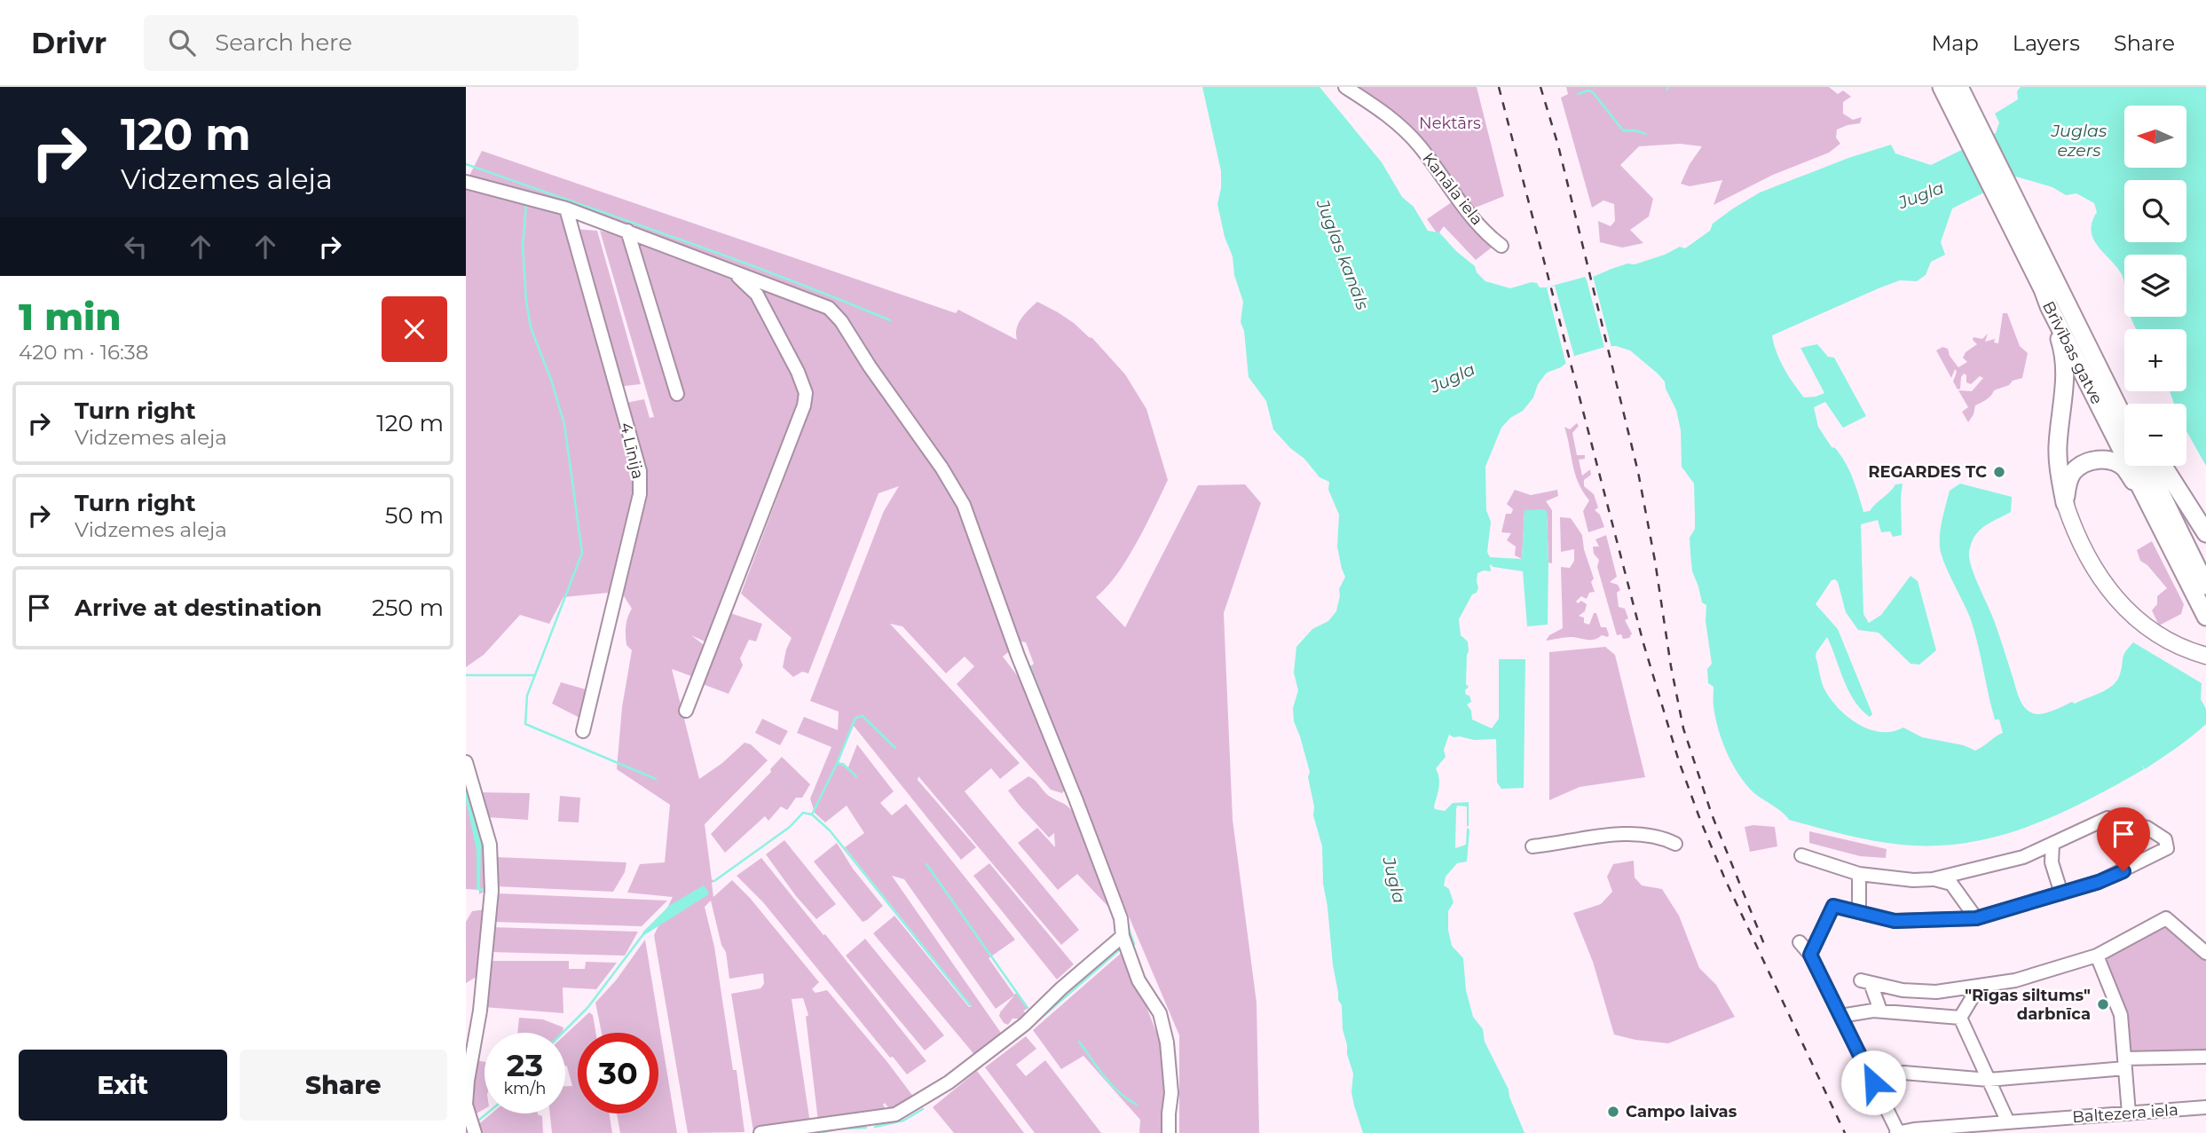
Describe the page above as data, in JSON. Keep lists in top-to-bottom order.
{
  "streets": {
    "highway": ["Brīvības gatve"],
    "street": ["Kanāla iela", "4 Līnija", "Baltezera iela"]
  },
  "water": ["Juglas ezers", "Jugla", "Juglas kanāls"],
  "parks": ["Nektārs"],
  "places": ["REGARDES TC", "\"Rīgas siltums\" darbnīca", "Campo laivas"],
  "north": "left",
  "page": {
    "header": "Drivr",
    "search": "Search here",
    "nav": ["Map", "Layers", "Share"],
    "turn": ["120 m", "Vidzemes aleja"],
    "map_buttons": ["+", "−"],
    "heading": ["1 min", "420 m · 16:38"],
    "list": [
      {
        "name": "Turn right",
        "note": "Vidzemes aleja",
        "value": "120 m"
      },
      {
        "name": "Turn right",
        "note": "Vidzemes aleja",
        "value": "50 m"
      },
      {
        "name": "Arrive at destination",
        "value": "250 m"
      }
    ],
    "speed": "23 km/h",
    "limit": "30",
    "buttons": ["Exit", "Share"]
  }
}
